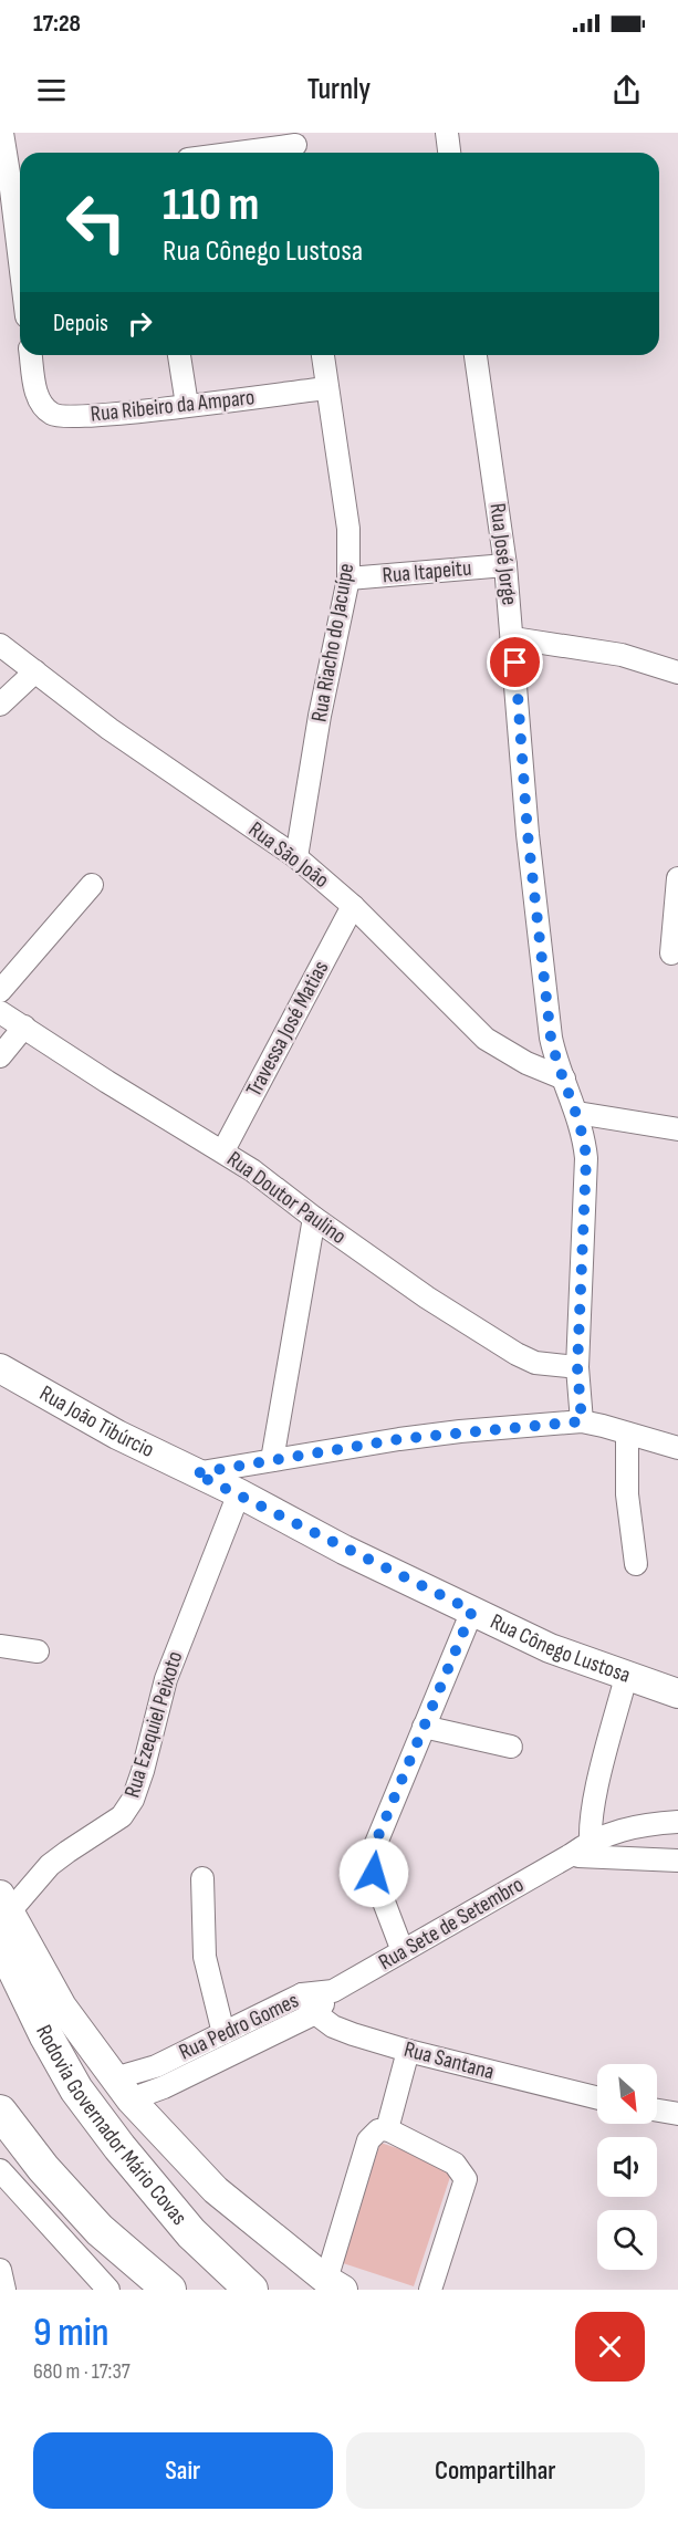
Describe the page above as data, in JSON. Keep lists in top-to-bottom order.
{
  "streets": {
    "highway": ["Rodovia Governador Mário Covas"],
    "main road": ["Rua João Tibúrcio", "Rua Cônego Lustosa"],
    "street": [
      "Rua Ribeiro da Amparo",
      "Rua José Jorge",
      "Rua Itapeitu",
      "Rua Riacho do Jacuípe",
      "Rua São João",
      "Travessa José Matias",
      "Rua Doutor Paulino",
      "Rua Ezequiel Peixoto",
      "Rua Sete de Setembro",
      "Rua Pedro Gomes",
      "Rua Santana"
    ]
  },
  "crossings": [
    ["Rua Ribeiro da Amparo", "Rua Riacho do Jacuípe"],
    ["Rua José Jorge", "Rua Itapeitu"],
    ["Rua José Jorge", "Rua São João"],
    ["Rua José Jorge", "Rua Doutor Paulino"],
    ["Rua Itapeitu", "Rua Riacho do Jacuípe"],
    ["Rua Riacho do Jacuípe", "Rua São João"],
    ["Rua São João", "Travessa José Matias"],
    ["Travessa José Matias", "Rua Doutor Paulino"],
    ["Rua João Tibúrcio", "Rua Cônego Lustosa"],
    ["Rua Cônego Lustosa", "Rua Ezequiel Peixoto"],
    ["Rua Ezequiel Peixoto", "Rodovia Governador Mário Covas"],
    ["Rua Sete de Setembro", "Rua Pedro Gomes"],
    ["Rua Pedro Gomes", "Rua Santana"]
  ],
  "north": "bottom right",
  "page": {
    "status": "17:28",
    "header": "Turnly",
    "turn": ["110 m", "Rua Cônego Lustosa"],
    "then": "Depois",
    "heading": ["9 min", "680 m · 17:37"],
    "buttons": ["Sair", "Compartilhar"]
  }
}
